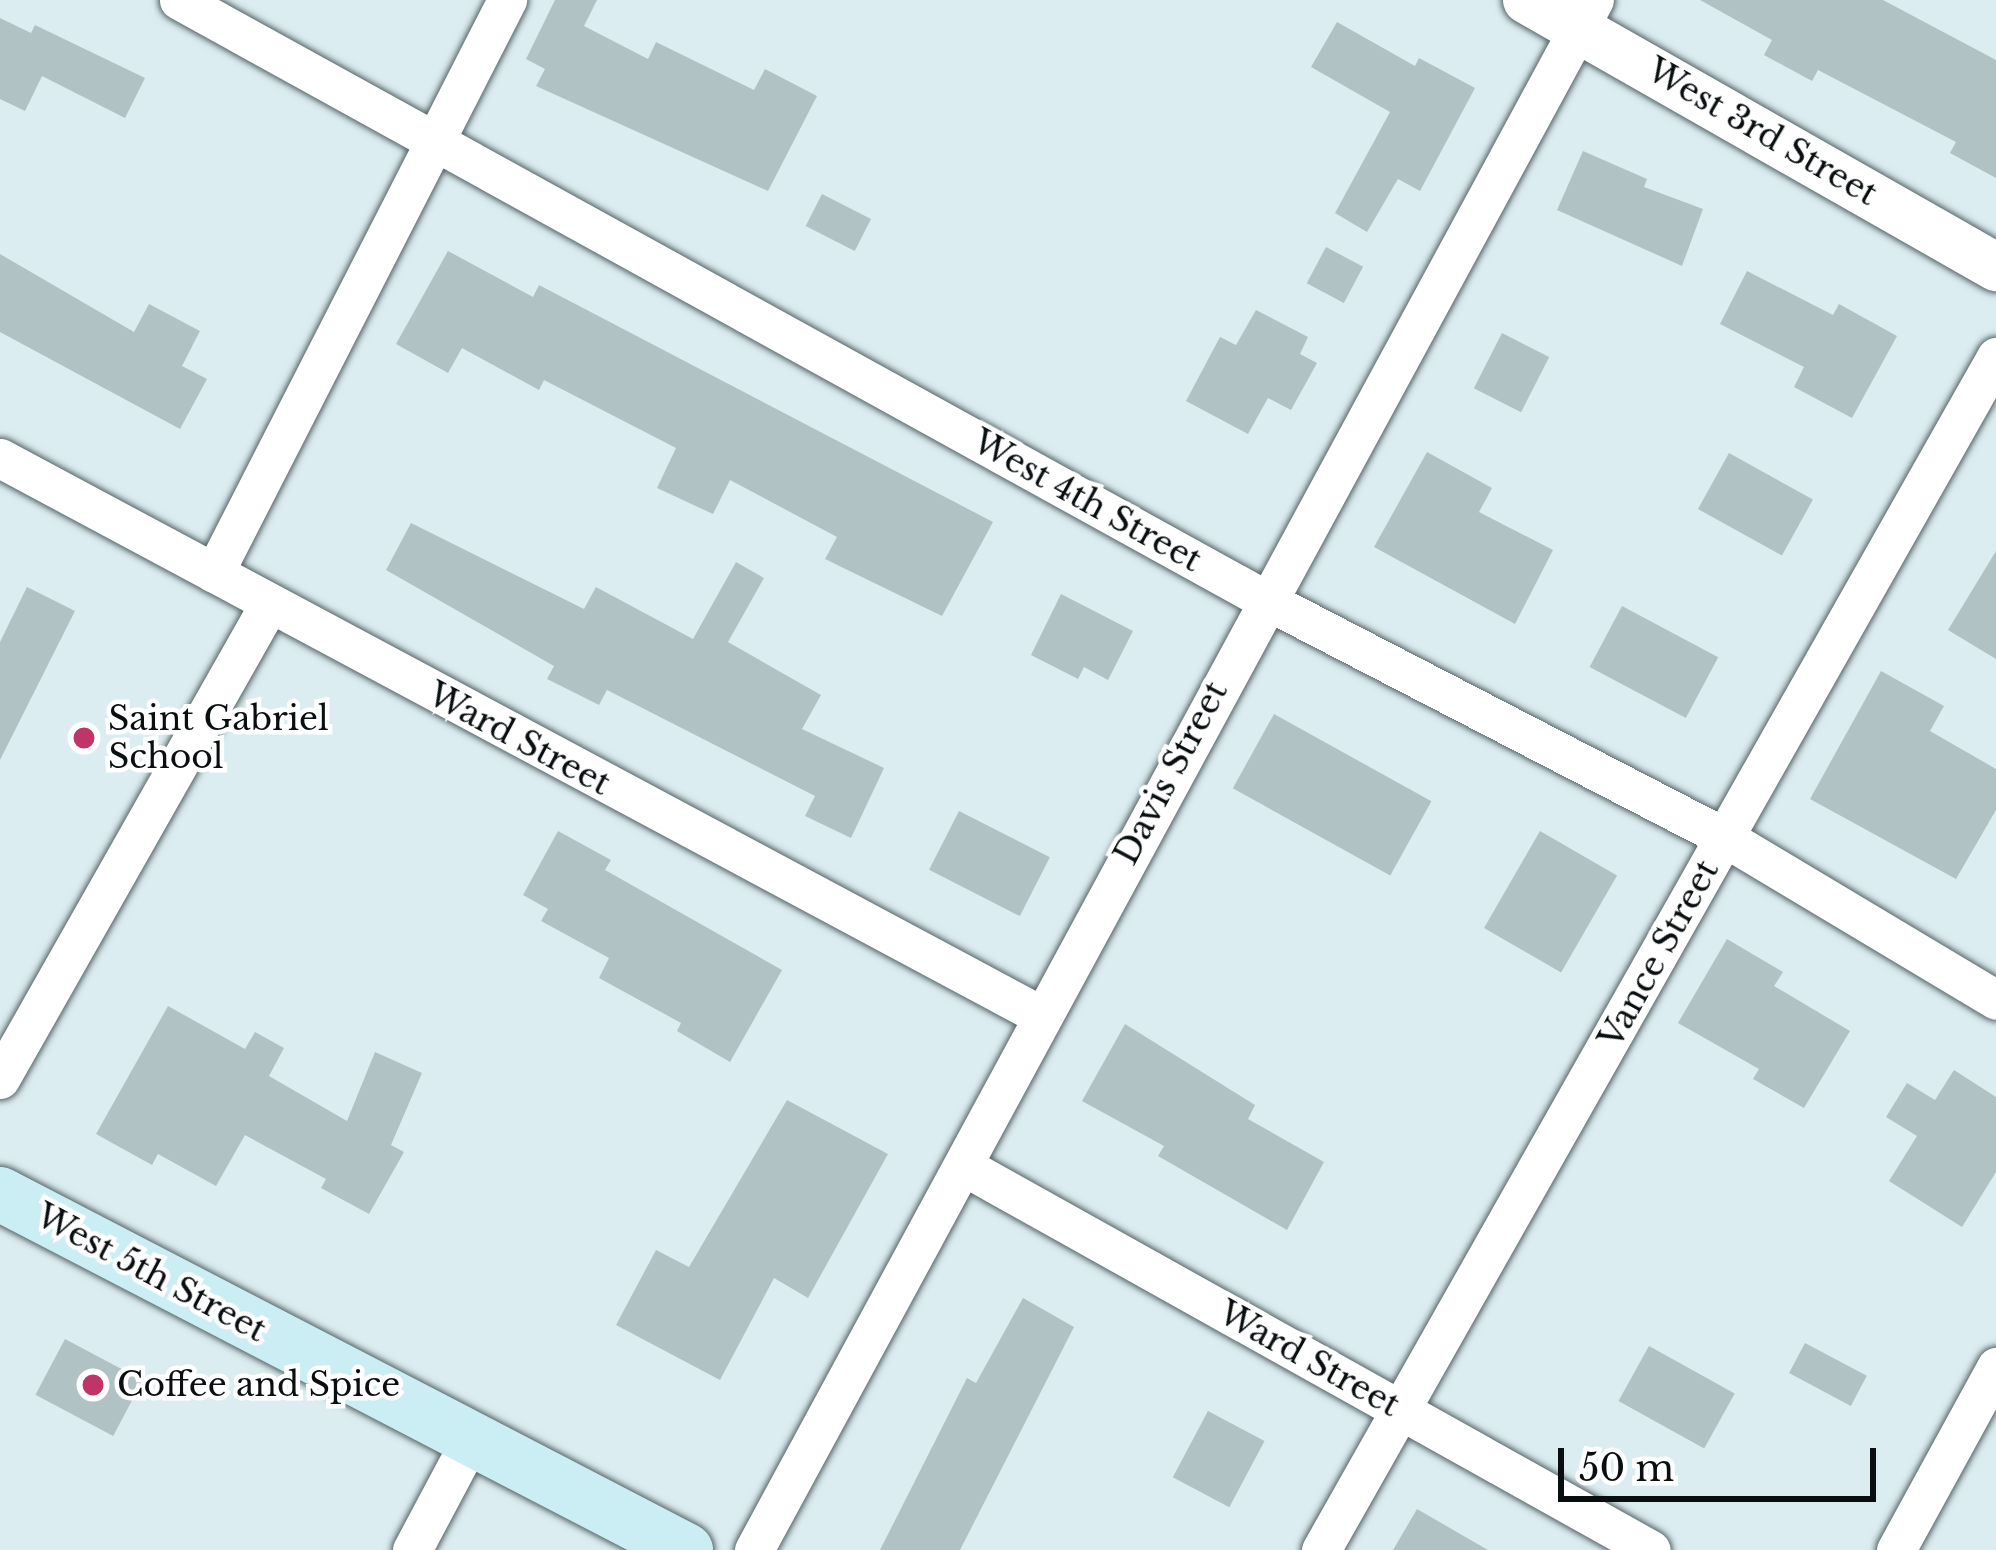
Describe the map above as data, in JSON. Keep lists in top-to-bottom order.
{
  "streets": {
    "main road": ["West 5th Street"],
    "street": [
      "West 3rd Street",
      "West 4th Street",
      "Ward Street",
      "Davis Street",
      "Vance Street"
    ]
  },
  "crossings": [
    ["West 3rd Street", "Davis Street"],
    ["West 4th Street", "Davis Street"],
    ["West 4th Street", "Vance Street"],
    ["Ward Street", "Davis Street"],
    ["Ward Street", "Vance Street"]
  ],
  "places": ["Saint Gabriel School", "Coffee and Spice"],
  "scale_bar": "50 m"
}
